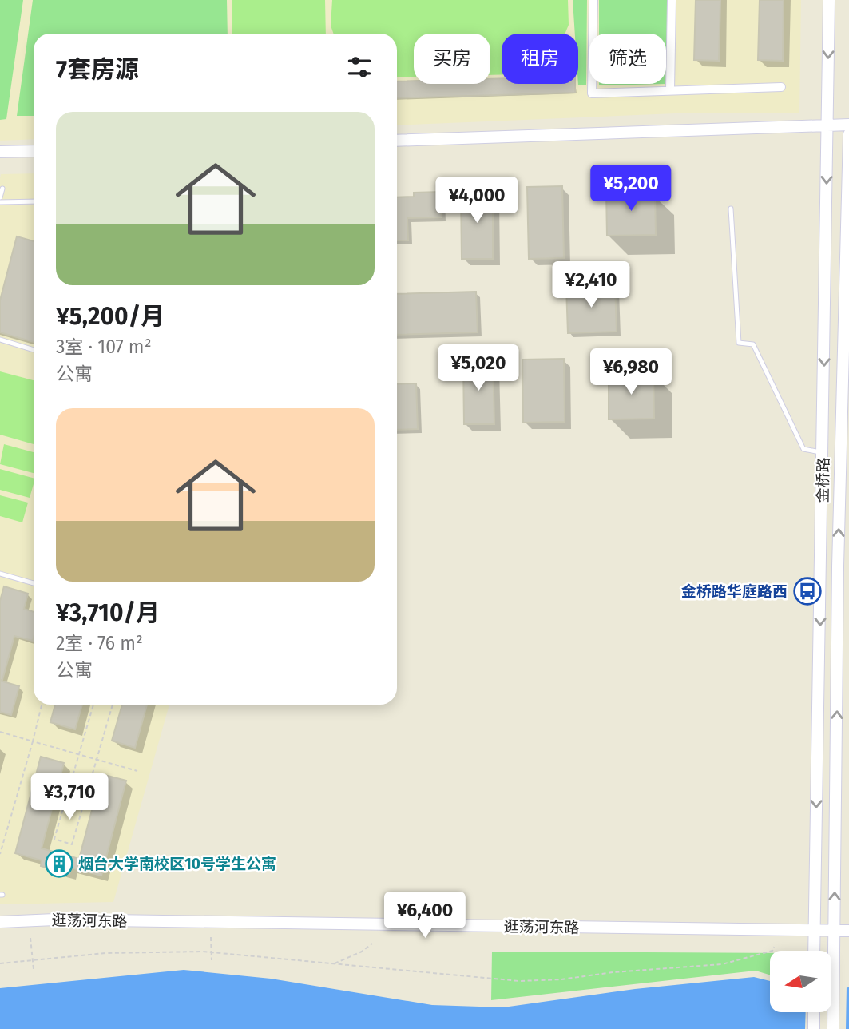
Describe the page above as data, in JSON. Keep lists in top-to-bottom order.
{
  "streets": {
    "street": ["金桥路", "逛荡河东路"]
  },
  "crossings": [
    ["金桥路", "逛荡河东路"]
  ],
  "places": {
    "bus stop": ["金桥路华庭路西"],
    "building": ["烟台大学南校区10号学生公寓"]
  },
  "north": "left",
  "page": {
    "chip": ["买房", "租房", "筛选"],
    "heading": "7套房源",
    "list": [
      {
        "name": "¥5,200/月",
        "note": "3室 · 107 m² · 公寓"
      },
      {
        "name": "¥3,710/月",
        "note": "2室 · 76 m² · 公寓"
      }
    ],
    "price": [
      "¥5,200",
      "¥4,000",
      "¥2,410",
      "¥5,020",
      "¥6,980",
      "¥3,710",
      "¥6,400"
    ]
  }
}
